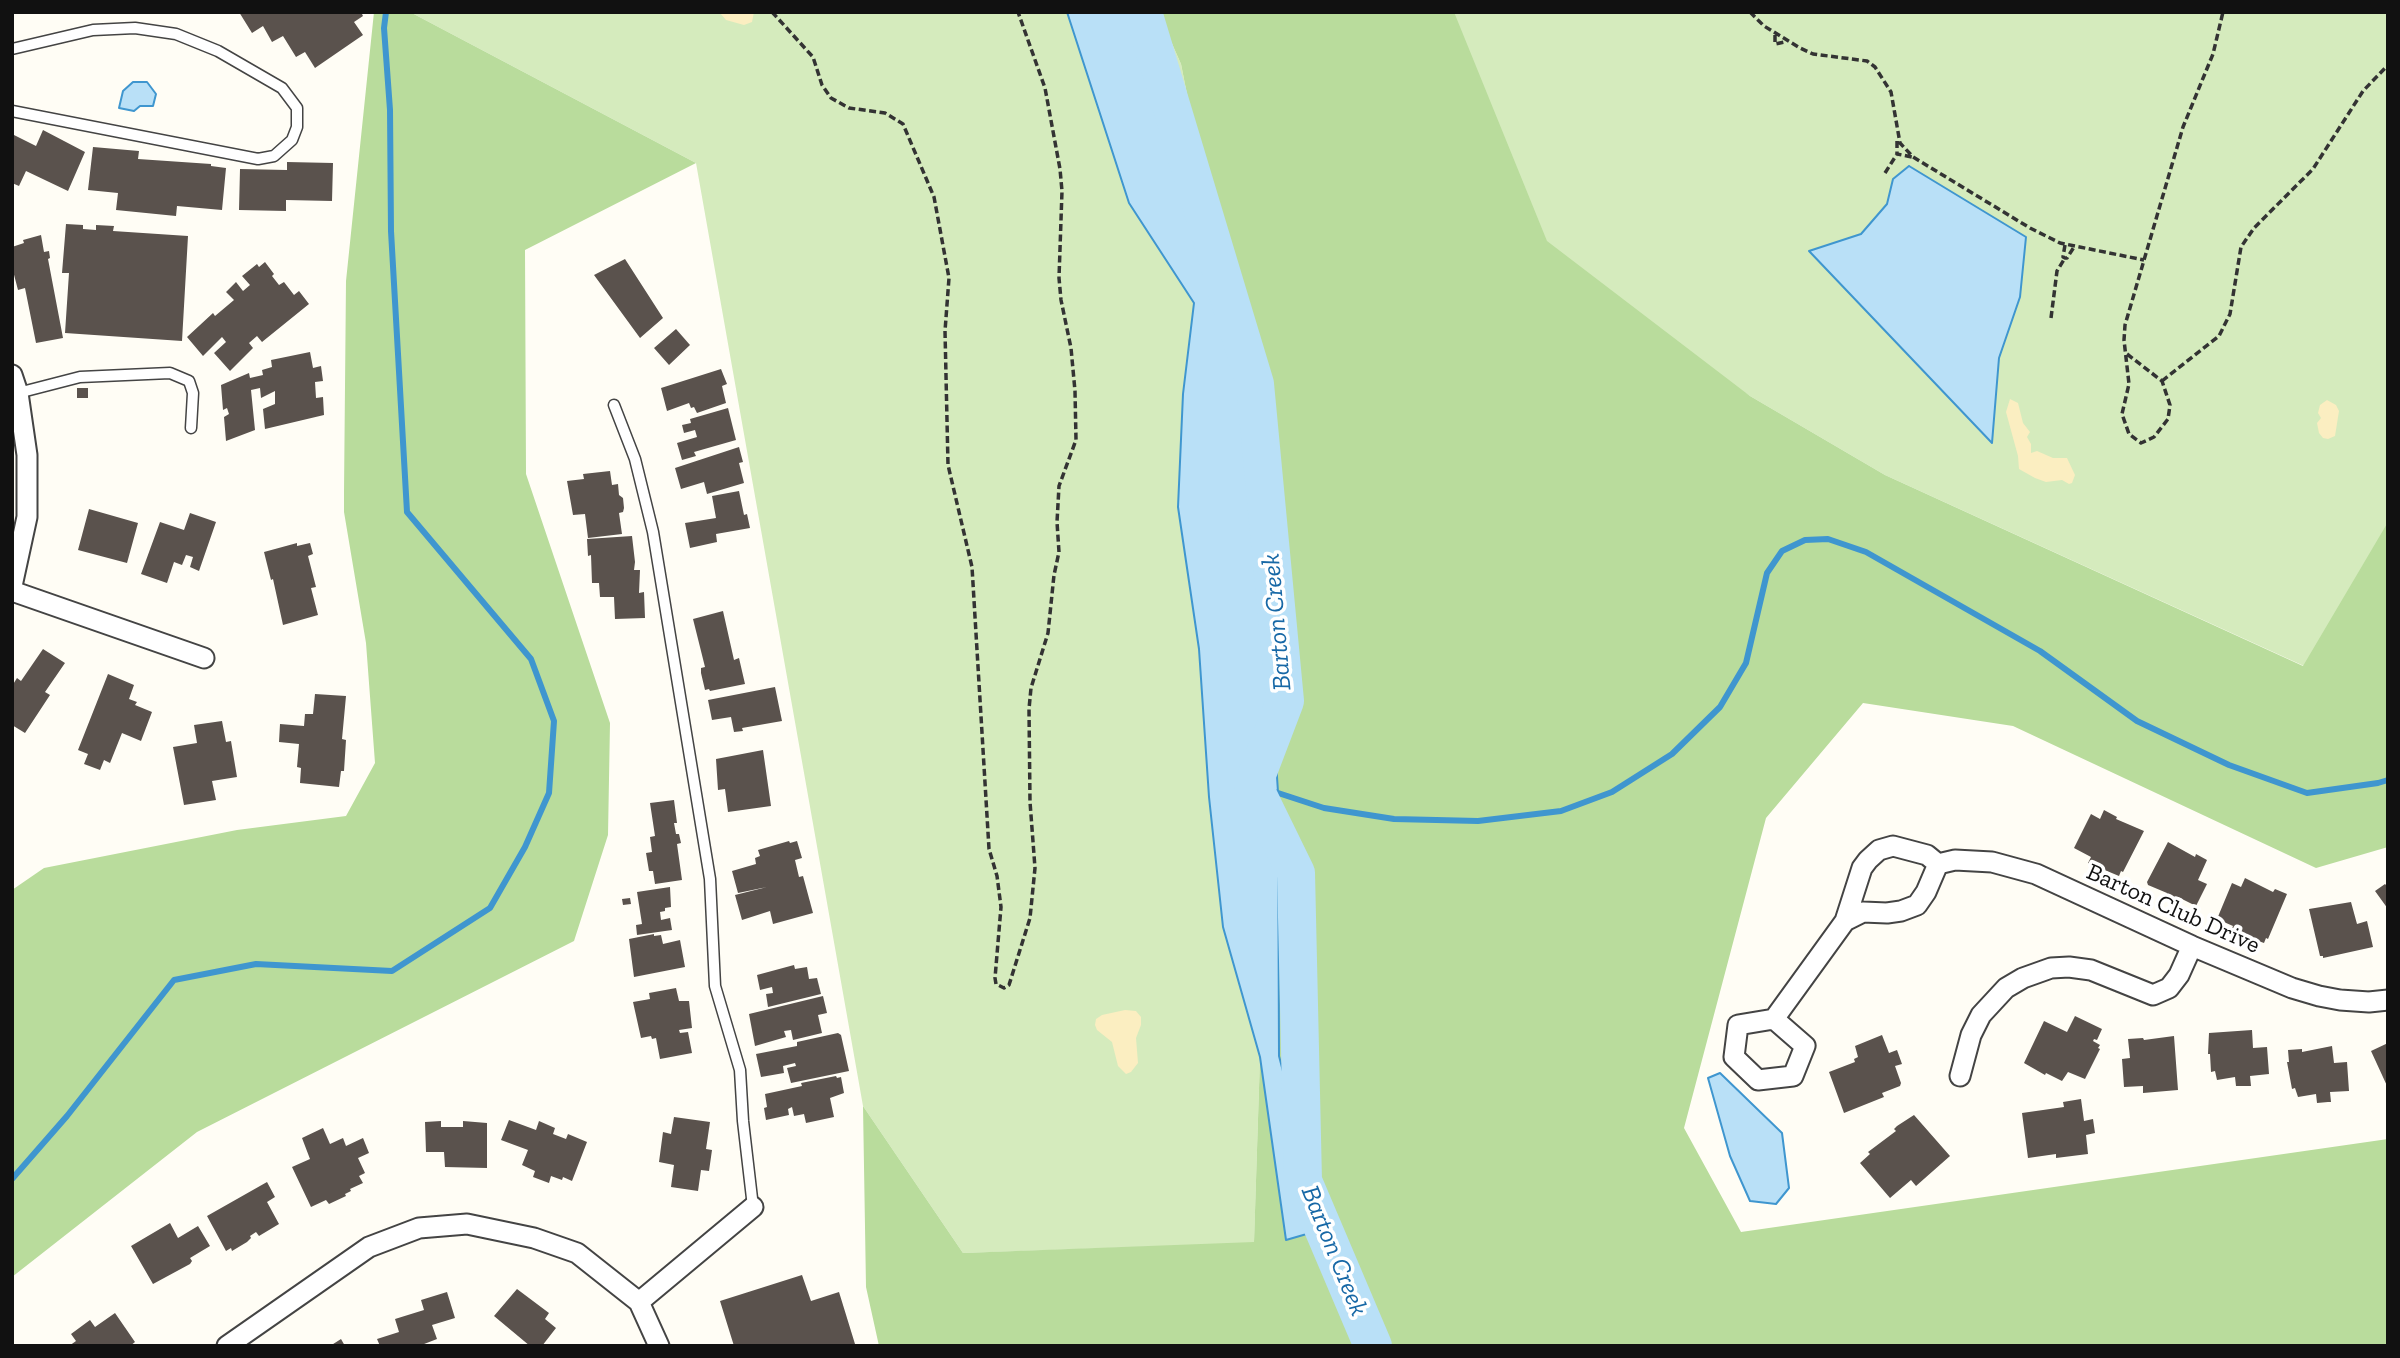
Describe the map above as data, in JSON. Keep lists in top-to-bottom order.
{
  "streets": {
    "street": ["Barton Club Drive"]
  },
  "water": ["Barton Creek"]
}
